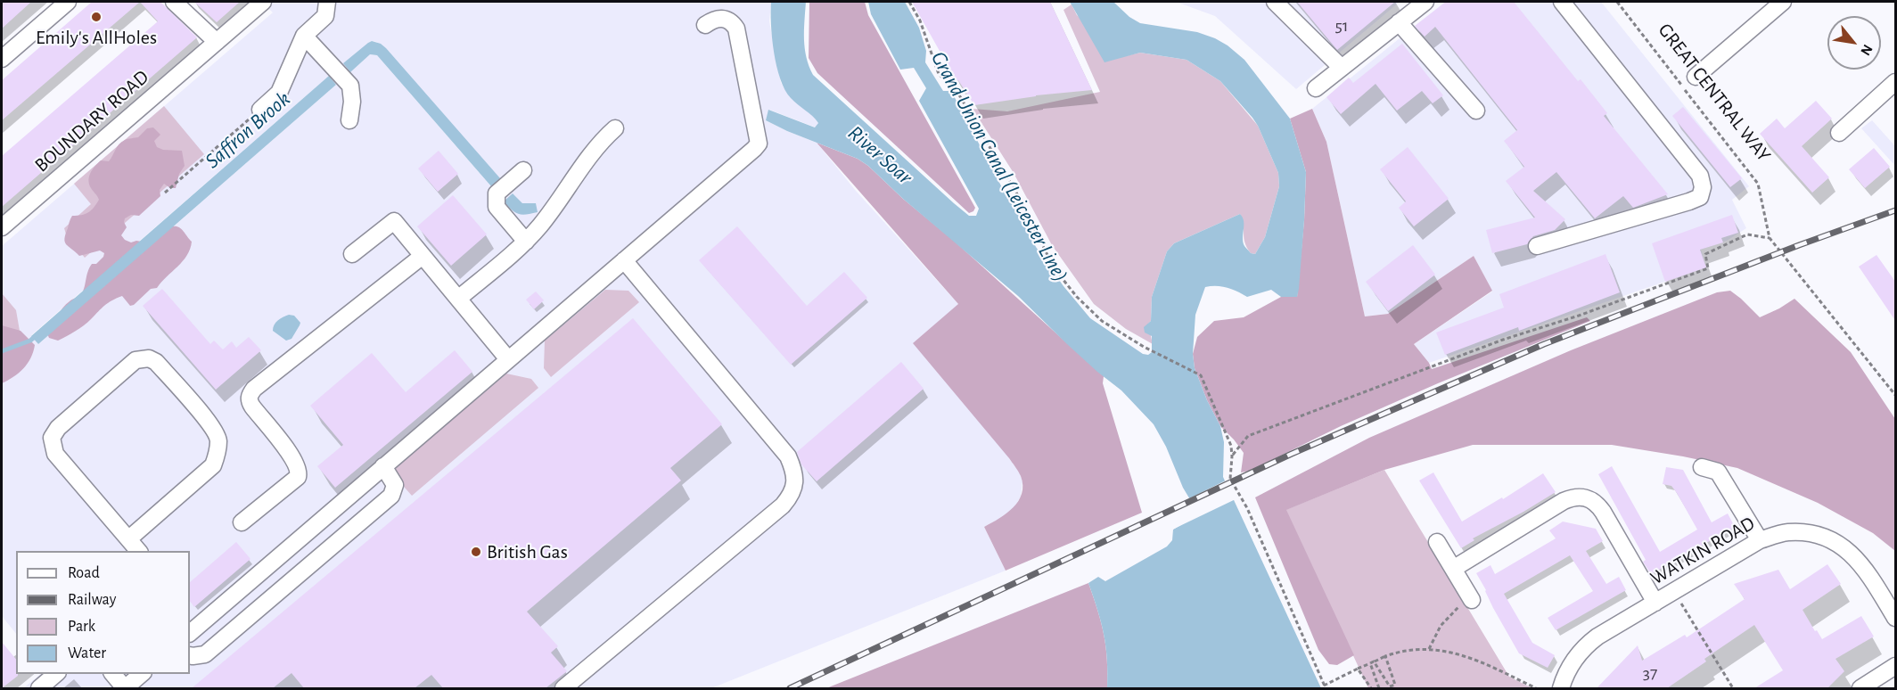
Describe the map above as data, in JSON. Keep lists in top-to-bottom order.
{
  "streets": {
    "street": ["BOUNDARY ROAD", "WATKIN ROAD"],
    "path": ["GREAT CENTRAL WAY"]
  },
  "water": ["Saffron Brook", "River Soar", "Grand Union Canal (Leicester Line)"],
  "places": ["Emily's AllHoles", "British Gas"],
  "house_numbers": ["51", "37"],
  "legend": [
    "Road",
    "Railway",
    "Park",
    "Water"
  ],
  "north": "bottom right"
}
